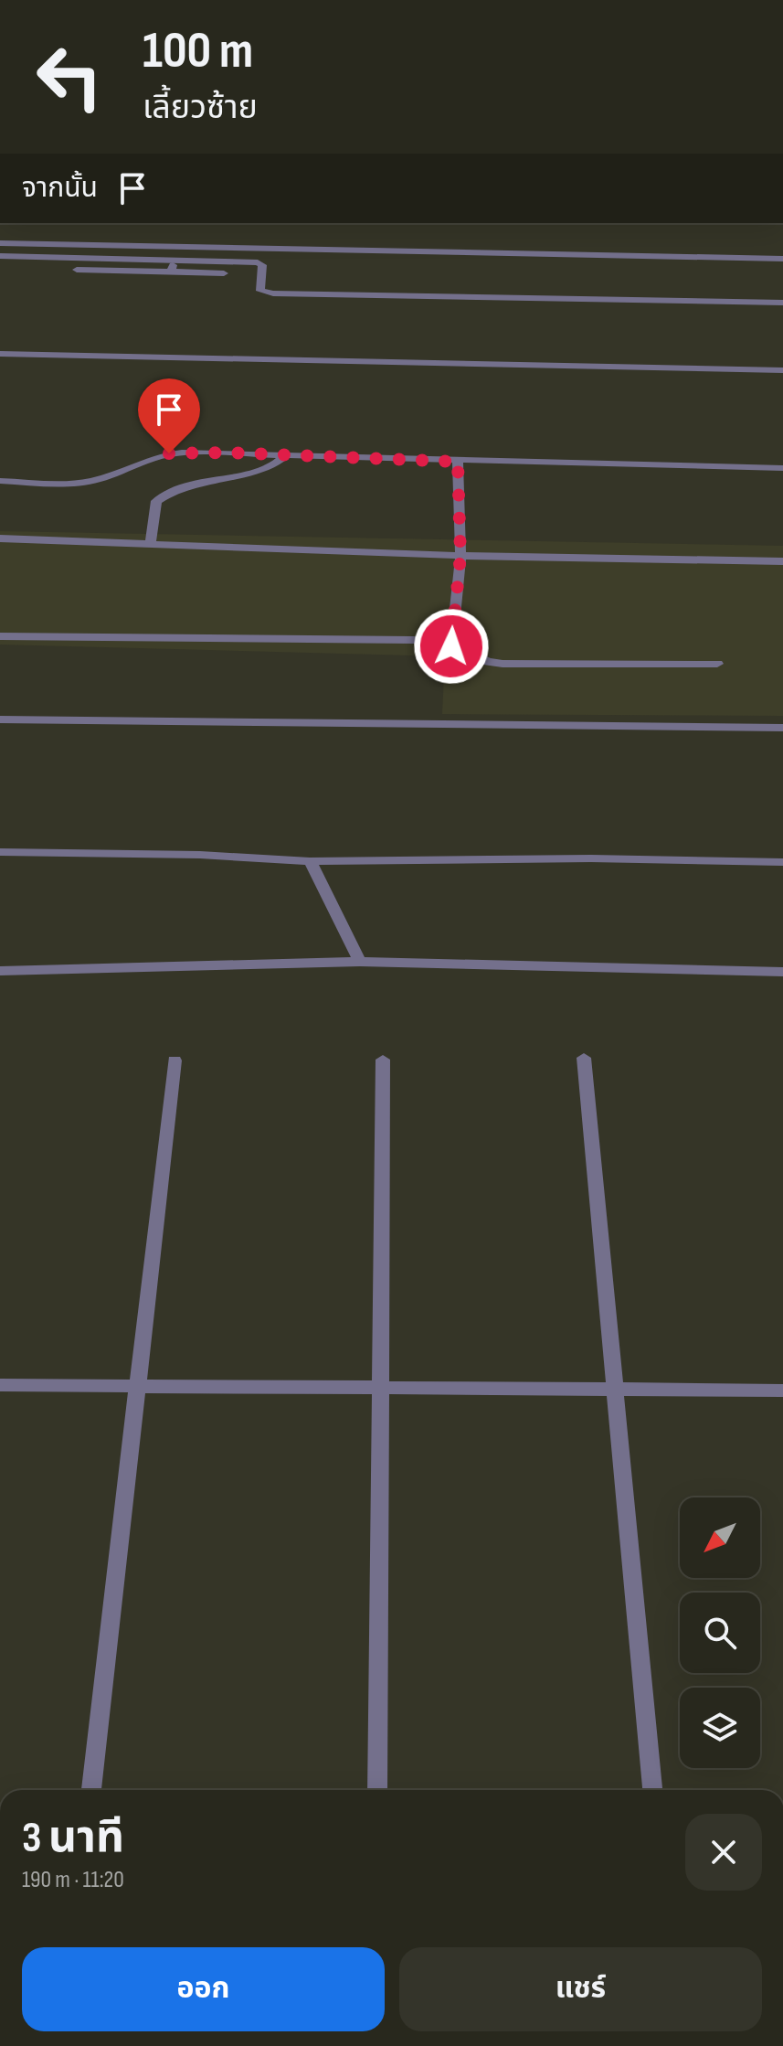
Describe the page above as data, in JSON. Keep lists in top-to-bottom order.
{
  "north": "bottom left",
  "page": {
    "turn": ["100 m", "เลี้ยวซ้าย"],
    "then": "จากนั้น",
    "heading": ["3 นาที", "190 m · 11:20"],
    "buttons": ["ออก", "แชร์"]
  }
}
